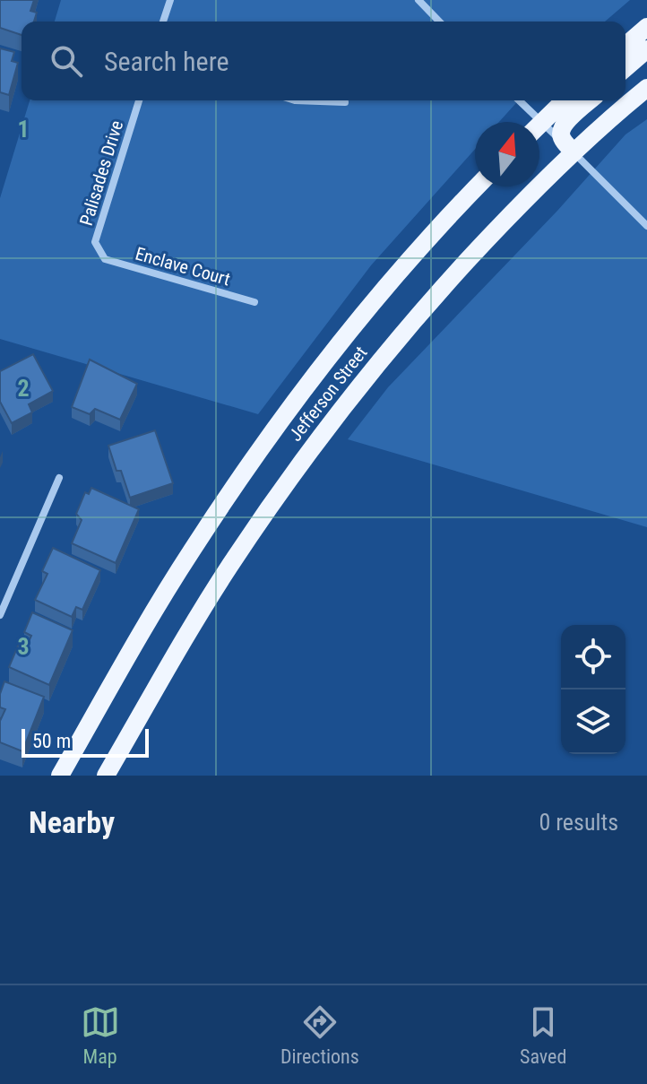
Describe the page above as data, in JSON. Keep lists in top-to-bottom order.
{
  "streets": {
    "main road": ["Jefferson Street"],
    "street": ["Palisades Drive", "Enclave Court"]
  },
  "crossings": [
    ["Palisades Drive", "Enclave Court"]
  ],
  "scale_bar": "50 m",
  "north": "top",
  "page": {
    "search": "Search here",
    "scale": "50 m",
    "heading": ["Nearby", "0 results"],
    "nav": ["Map", "Directions", "Saved"]
  },
  "grid": {
    "rows": ["1", "2", "3"]
  }
}
